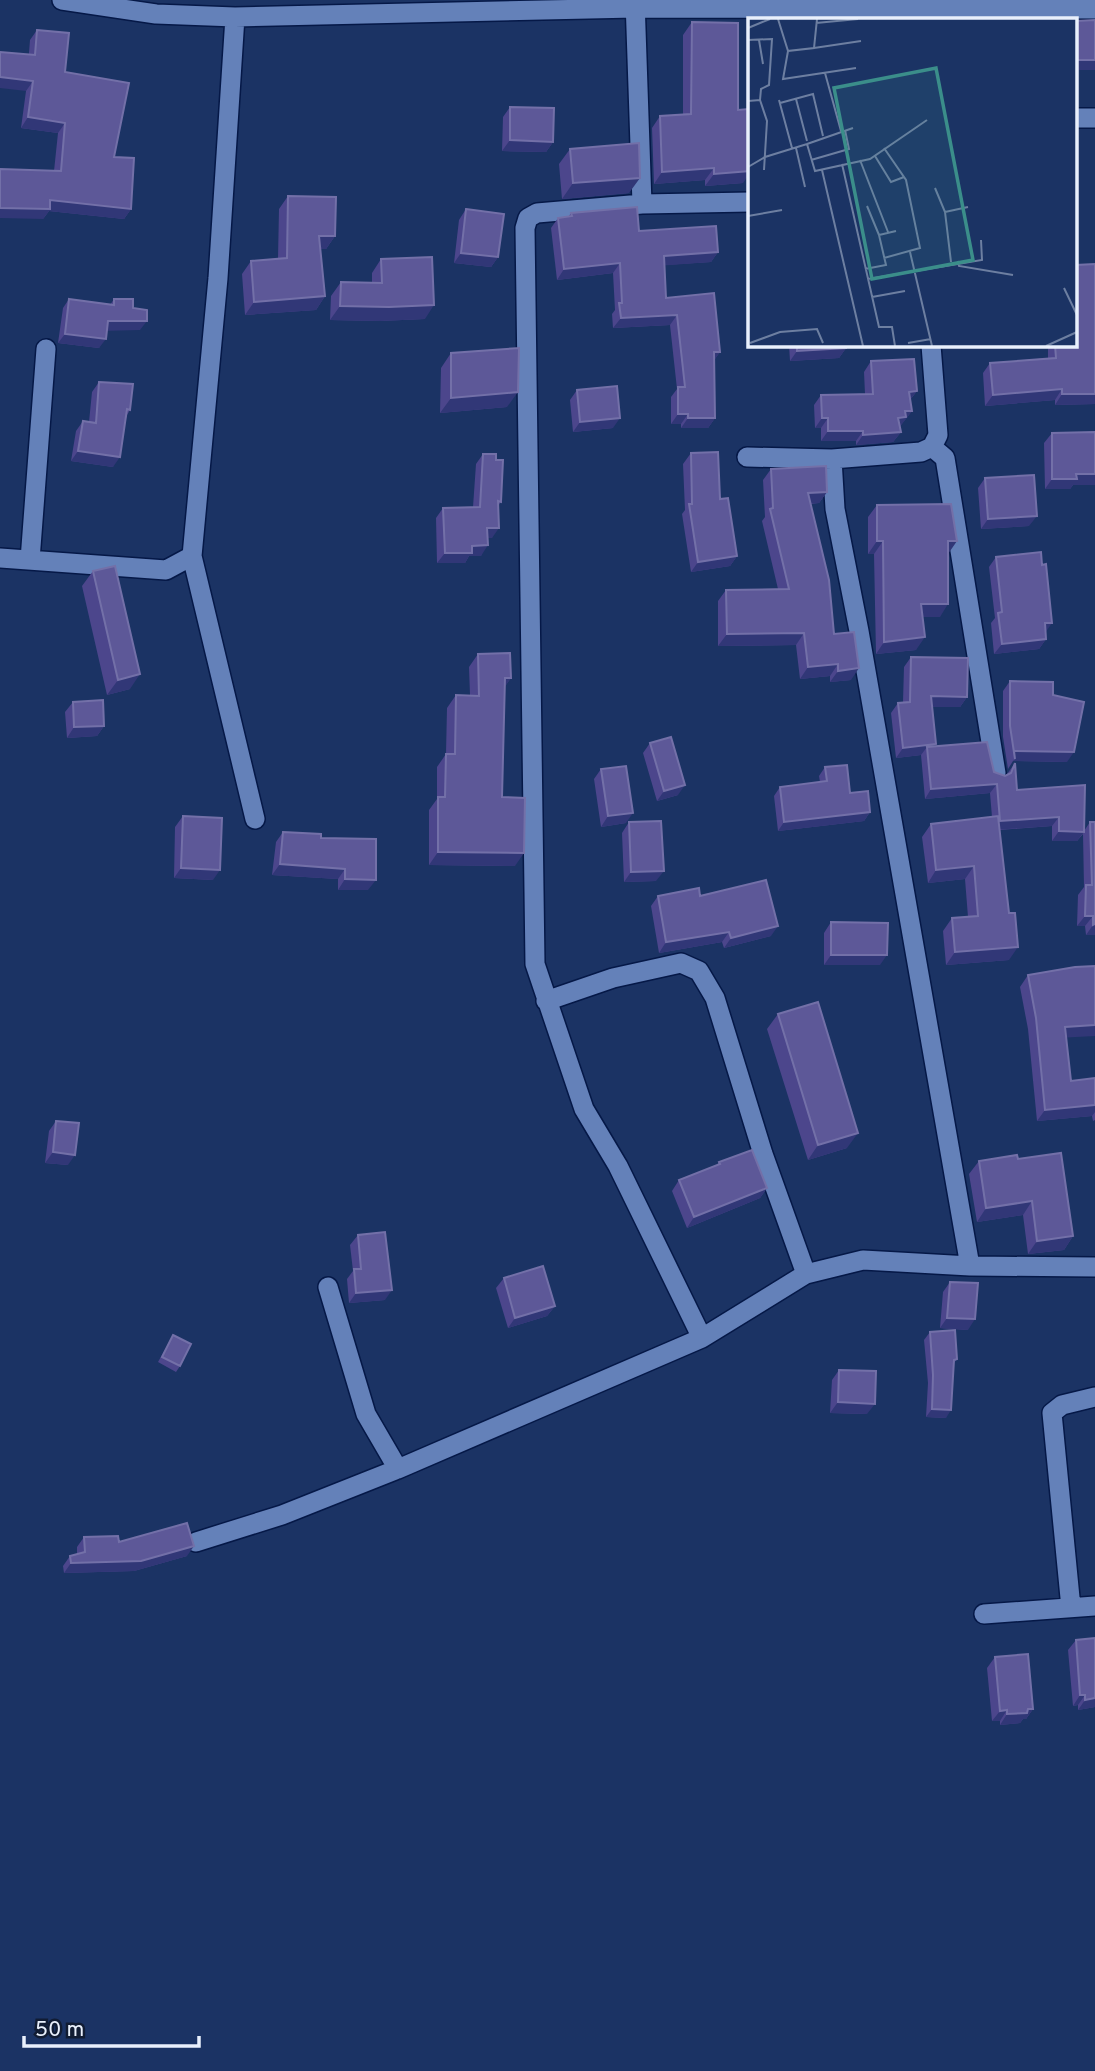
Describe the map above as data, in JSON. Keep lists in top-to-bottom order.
{
  "scale_bar": "50 m"
}
